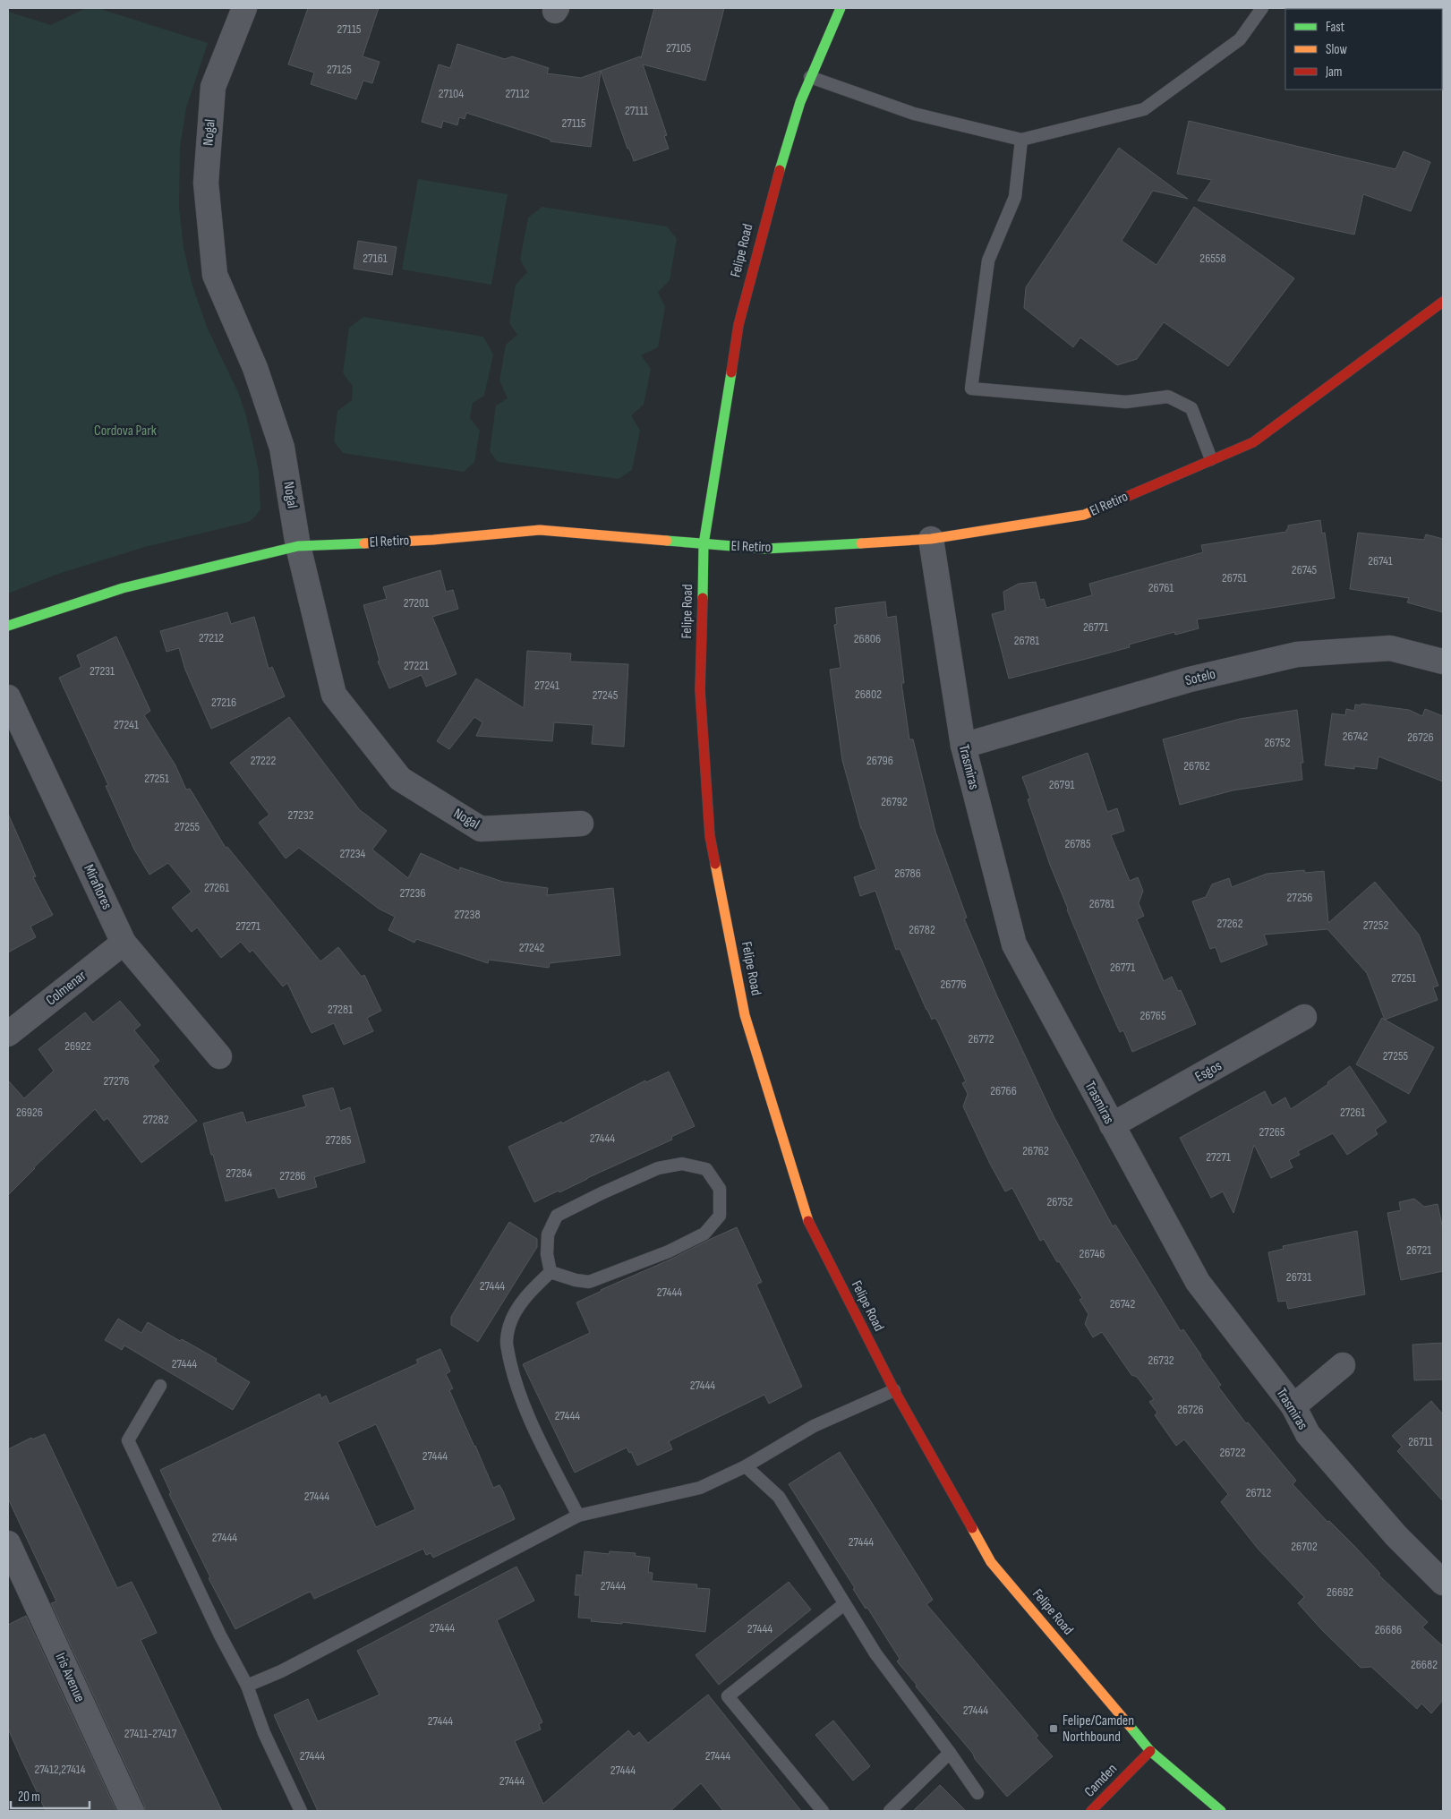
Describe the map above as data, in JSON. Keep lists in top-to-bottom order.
{
  "streets": {
    "main road": ["Felipe Road", "El Retiro", "Camden"],
    "street": [
      "Nogal",
      "Sotelo",
      "Trasmiras",
      "Miraflores",
      "Colmenar",
      "Esgos",
      "Iris Avenue"
    ]
  },
  "crossings": [
    ["Nogal", "El Retiro"],
    ["Felipe Road", "El Retiro"],
    ["Felipe Road", "Camden"],
    ["El Retiro", "Trasmiras"],
    ["Sotelo", "Trasmiras"],
    ["Trasmiras", "Esgos"],
    ["Miraflores", "Colmenar"]
  ],
  "parks": ["Cordova Park"],
  "places": {
    "transit": ["Felipe/Camden Northbound"]
  },
  "house_numbers": [
    "27115",
    "27105",
    "27125",
    "27104",
    "27112",
    "27111",
    "27115",
    "27161",
    "26558",
    "26741",
    "26745",
    "26751",
    "26761",
    "27201",
    "26771",
    "27212",
    "26806",
    "26781",
    "27221",
    "27231",
    "27241",
    "26802",
    "27245",
    "27216",
    "27241",
    "26742",
    "26726",
    "26752",
    "27222",
    "26796",
    "26762",
    "27251",
    "26791",
    "26792",
    "27232",
    "27255",
    "26785",
    "27234",
    "26786",
    "27261",
    "27236",
    "27256",
    "26781",
    "27238",
    "27262",
    "27252",
    "27271",
    "26782",
    "27242",
    "26771",
    "27251",
    "26776",
    "27281",
    "26765",
    "26772",
    "26922",
    "27255",
    "27276",
    "26766",
    "26926",
    "27261",
    "27282",
    "27265",
    "27444",
    "27285",
    "26762",
    "27271",
    "27284",
    "27286",
    "26752",
    "26721",
    "26746",
    "26731",
    "27444",
    "27444",
    "26742",
    "26732",
    "27444",
    "27444",
    "26726",
    "27444",
    "26711",
    "26722",
    "27444",
    "26712",
    "27444",
    "27444",
    "27444",
    "26702",
    "27444",
    "26692",
    "27444",
    "27444",
    "26686",
    "26682",
    "27444",
    "27444",
    "27411-27417",
    "27444",
    "27444",
    "27412,27414",
    "27444",
    "27444"
  ],
  "legend": ["Fast", "Slow", "Jam"],
  "scale_bar": "20 m"
}
